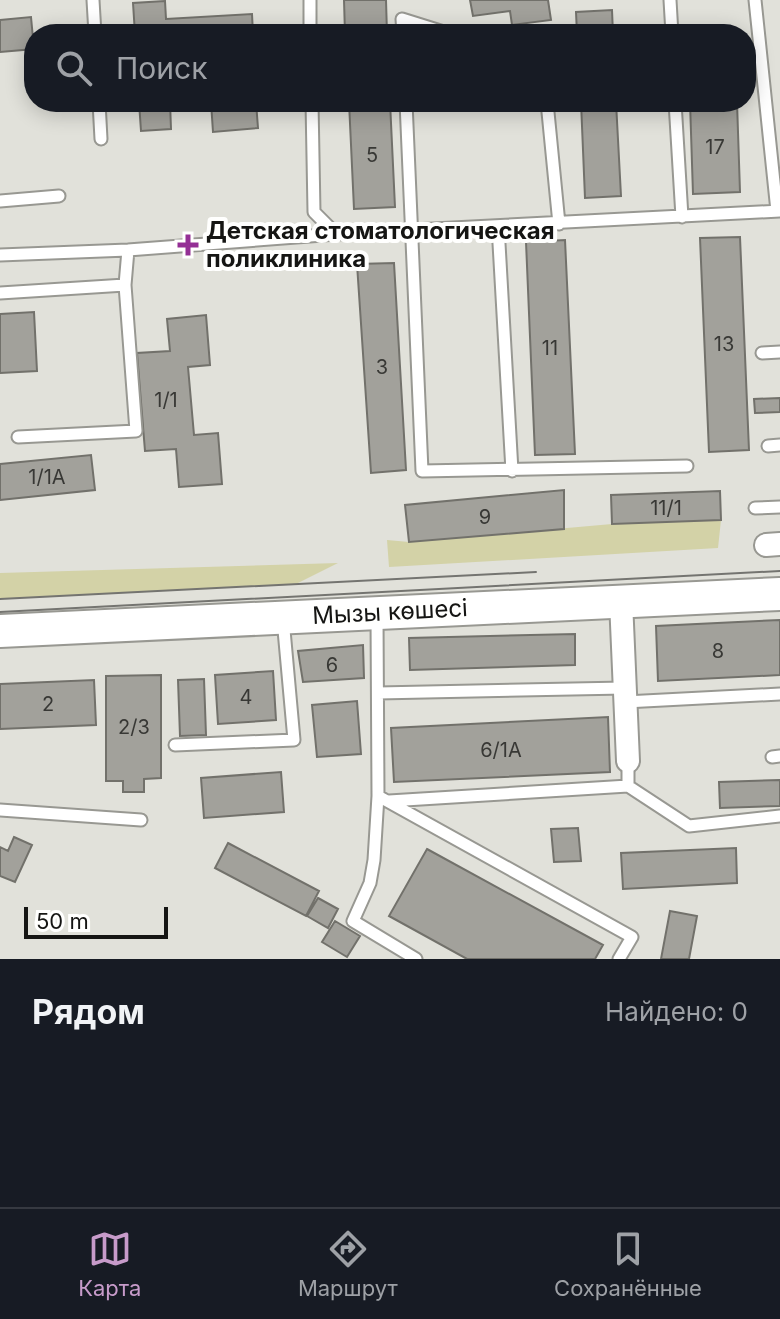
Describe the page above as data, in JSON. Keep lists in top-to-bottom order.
{
  "streets": {
    "main road": ["Мызы көшесі"]
  },
  "places": {
    "health": ["Детская стоматологическая поликлиника"]
  },
  "house_numbers": [
    "17",
    "5",
    "13",
    "11",
    "3",
    "1/1",
    "1/1А",
    "11/1",
    "9",
    "8",
    "6",
    "4",
    "2",
    "2/3",
    "6/1А"
  ],
  "scale_bar": "50 m",
  "page": {
    "search": "Поиск",
    "scale": "50 m",
    "heading": ["Рядом", "Найдено: 0"],
    "nav": ["Карта", "Маршрут", "Сохранённые"]
  }
}
